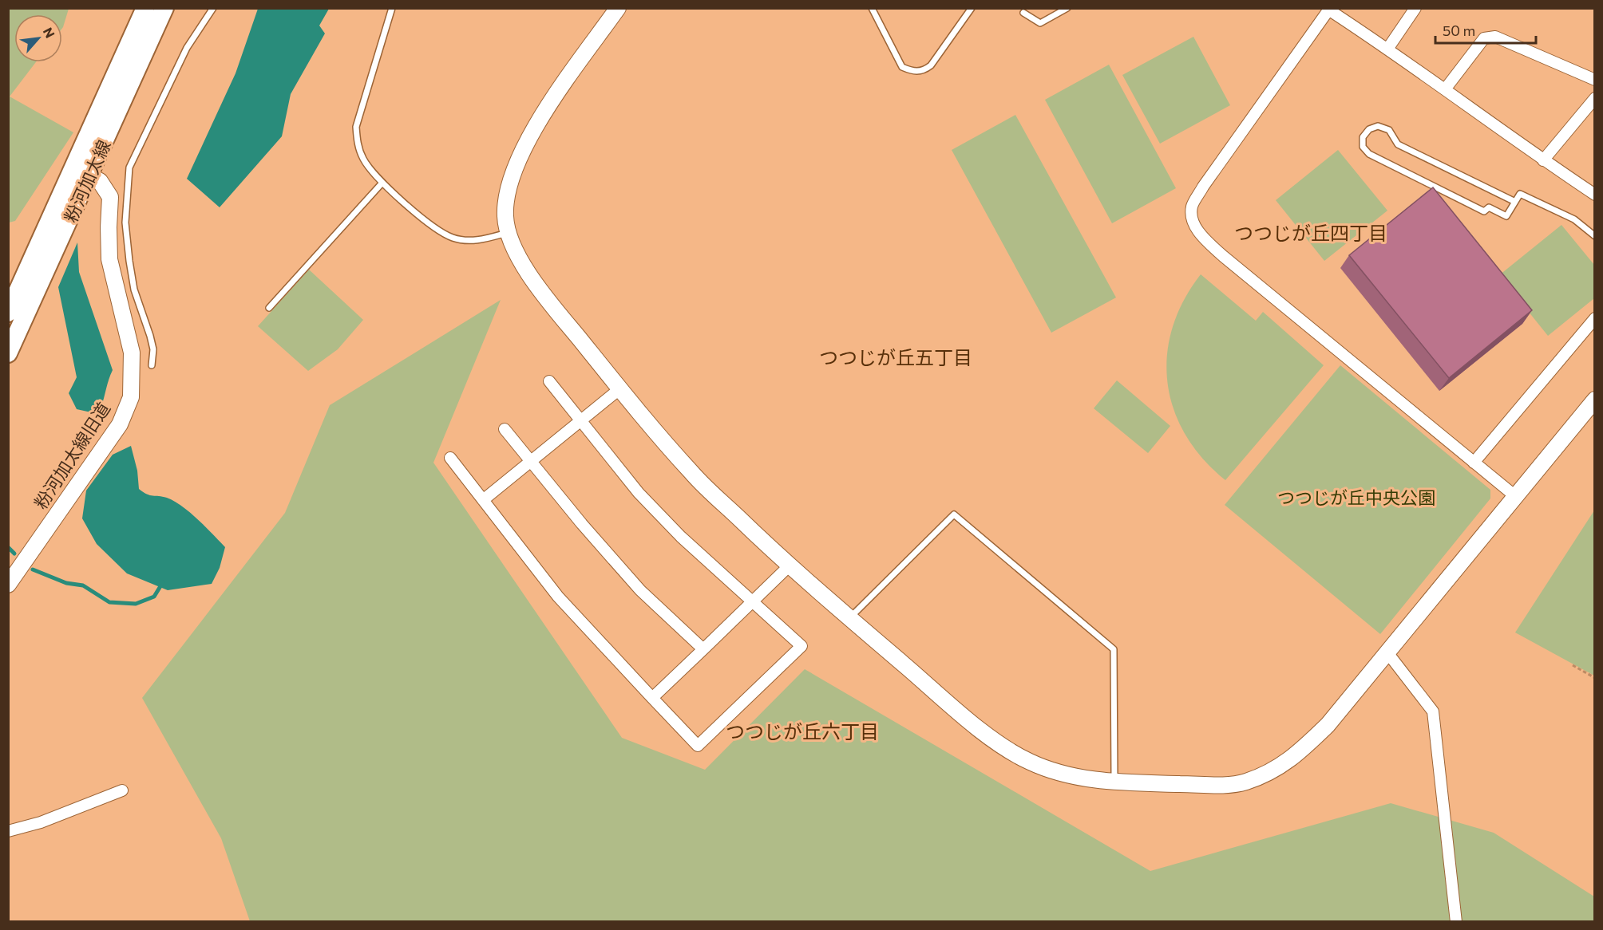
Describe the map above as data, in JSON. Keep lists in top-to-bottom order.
{
  "streets": {
    "main road": ["粉河加太線"],
    "street": ["粉河加太線旧道"]
  },
  "crossings": [
    ["粉河加太線", "粉河加太線旧道"]
  ],
  "districts": ["つつじが丘四丁目", "つつじが丘五丁目", "つつじが丘六丁目"],
  "parks": ["つつじが丘中央公園"],
  "scale_bar": "50 m",
  "north": "top right"
}
